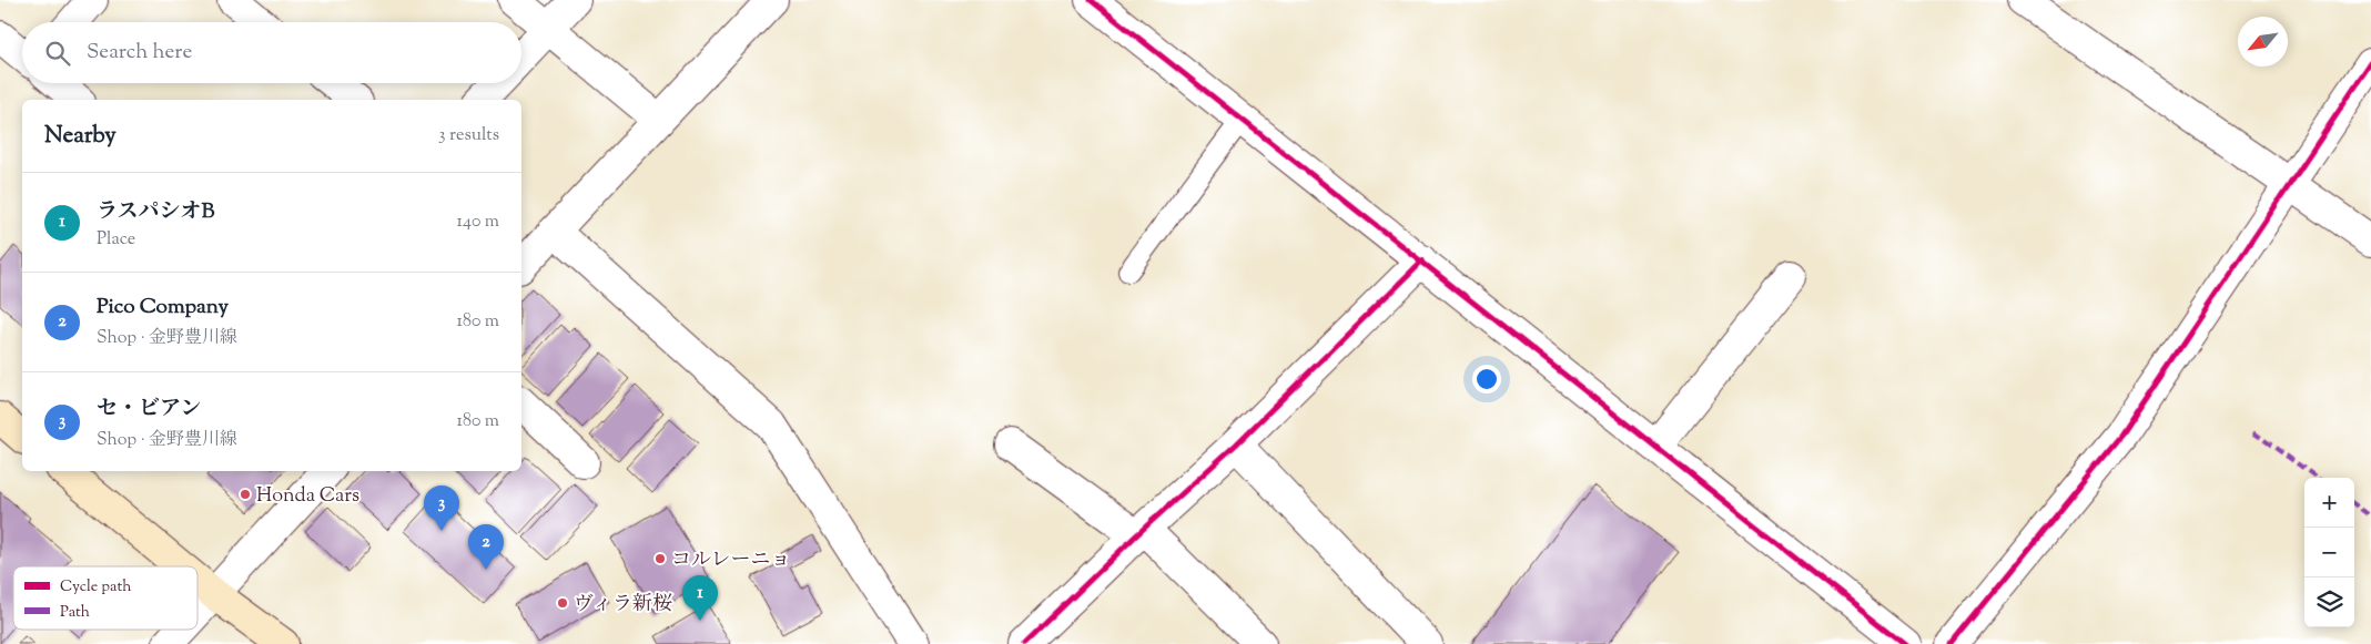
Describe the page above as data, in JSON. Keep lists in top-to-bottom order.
{
  "places": ["Honda Cars", "コルレーニョ", "ヴィラ新桜"],
  "legend": ["Cycle path", "Path"],
  "north": "bottom left",
  "page": {
    "search": "Search here",
    "heading": ["Nearby", "3 results"],
    "list": [
      {
        "mark": "1",
        "name": "ラスパシオB",
        "note": "Place",
        "value": "140 m"
      },
      {
        "mark": "2",
        "name": "Pico Company",
        "note": "Shop · 金野豊川線",
        "value": "180 m"
      },
      {
        "mark": "3",
        "name": "セ・ビアン",
        "note": "Shop · 金野豊川線",
        "value": "180 m"
      }
    ],
    "map_buttons": ["+", "−"],
    "pins": ["3", "2", "1"]
  }
}
